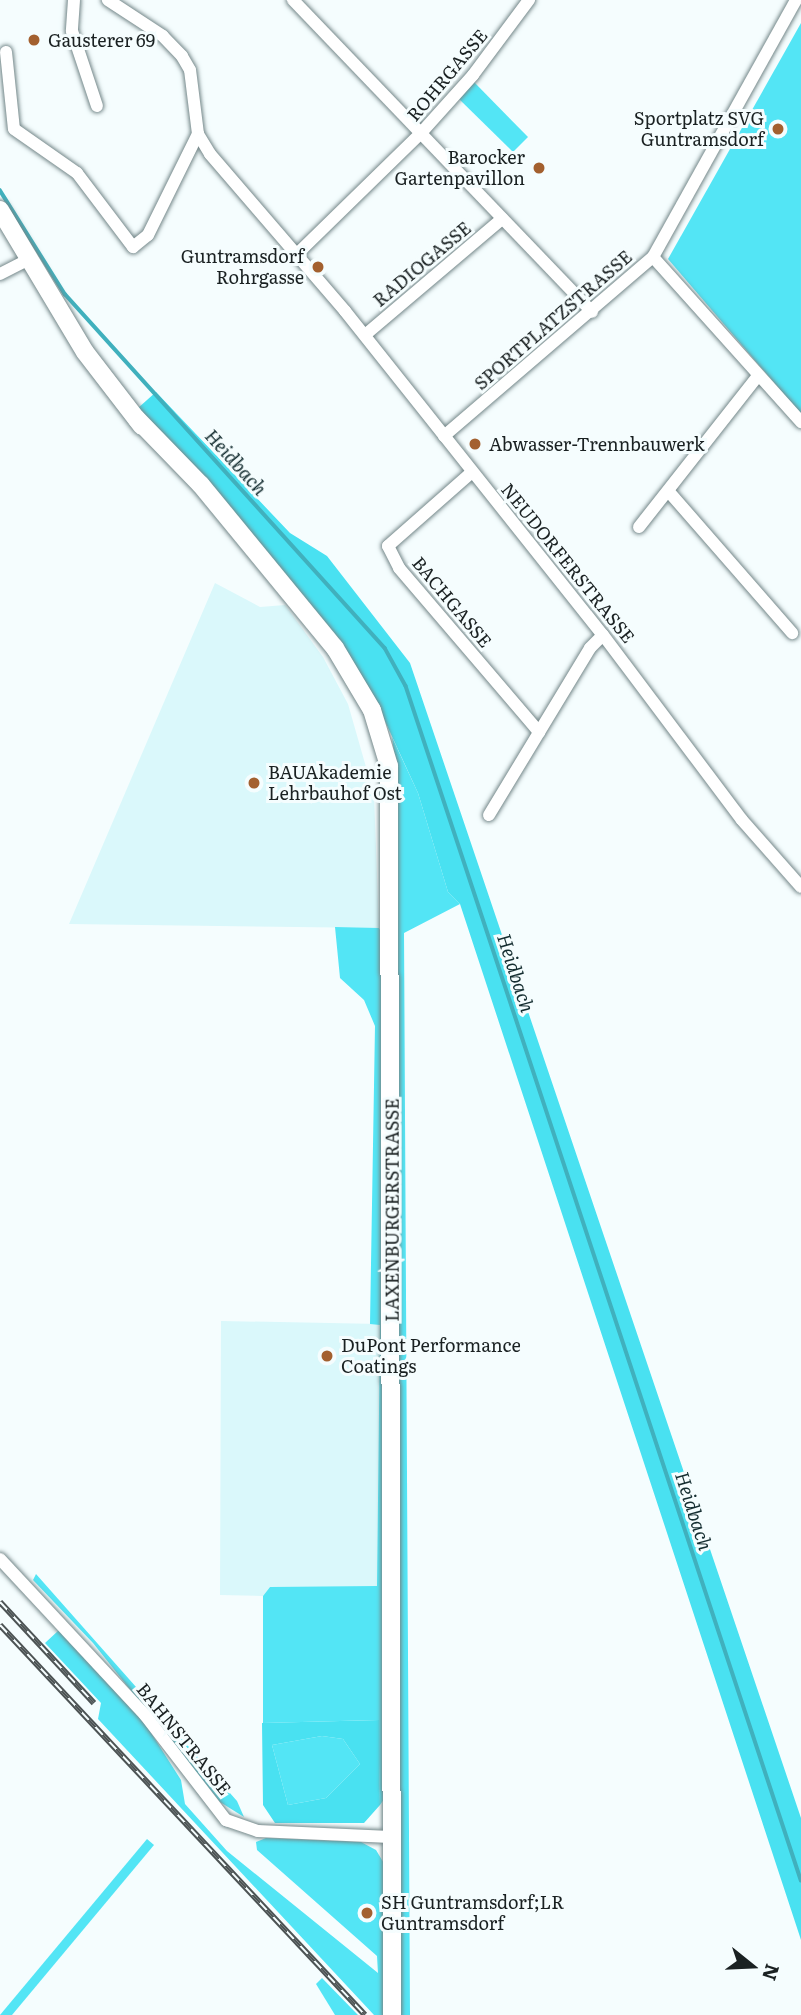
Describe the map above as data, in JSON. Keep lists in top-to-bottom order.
{
  "streets": {
    "street": [
      "ROHRGASSE",
      "RADIOGASSE",
      "SPORTPLATZSTRASSE",
      "NEUDORFERSTRASSE",
      "BACHGASSE",
      "LAXENBURGERSTRASSE",
      "BAHNSTRASSE"
    ]
  },
  "crossings": [
    ["ROHRGASSE", "NEUDORFERSTRASSE"],
    ["RADIOGASSE", "NEUDORFERSTRASSE"],
    ["SPORTPLATZSTRASSE", "NEUDORFERSTRASSE"],
    ["NEUDORFERSTRASSE", "BACHGASSE"],
    ["LAXENBURGERSTRASSE", "BAHNSTRASSE"]
  ],
  "water": ["Heidbach"],
  "places": [
    "Gausterer 69",
    "Sportplatz SVG Guntramsdorf",
    "Barocker Gartenpavillon",
    "Guntramsdorf Rohrgasse",
    "Abwasser-Trennbauwerk",
    "BAUAkademie Lehrbauhof Ost",
    "DuPont Performance Coatings",
    "SH Guntramsdorf;LR Guntramsdorf"
  ],
  "north": "right"
}
